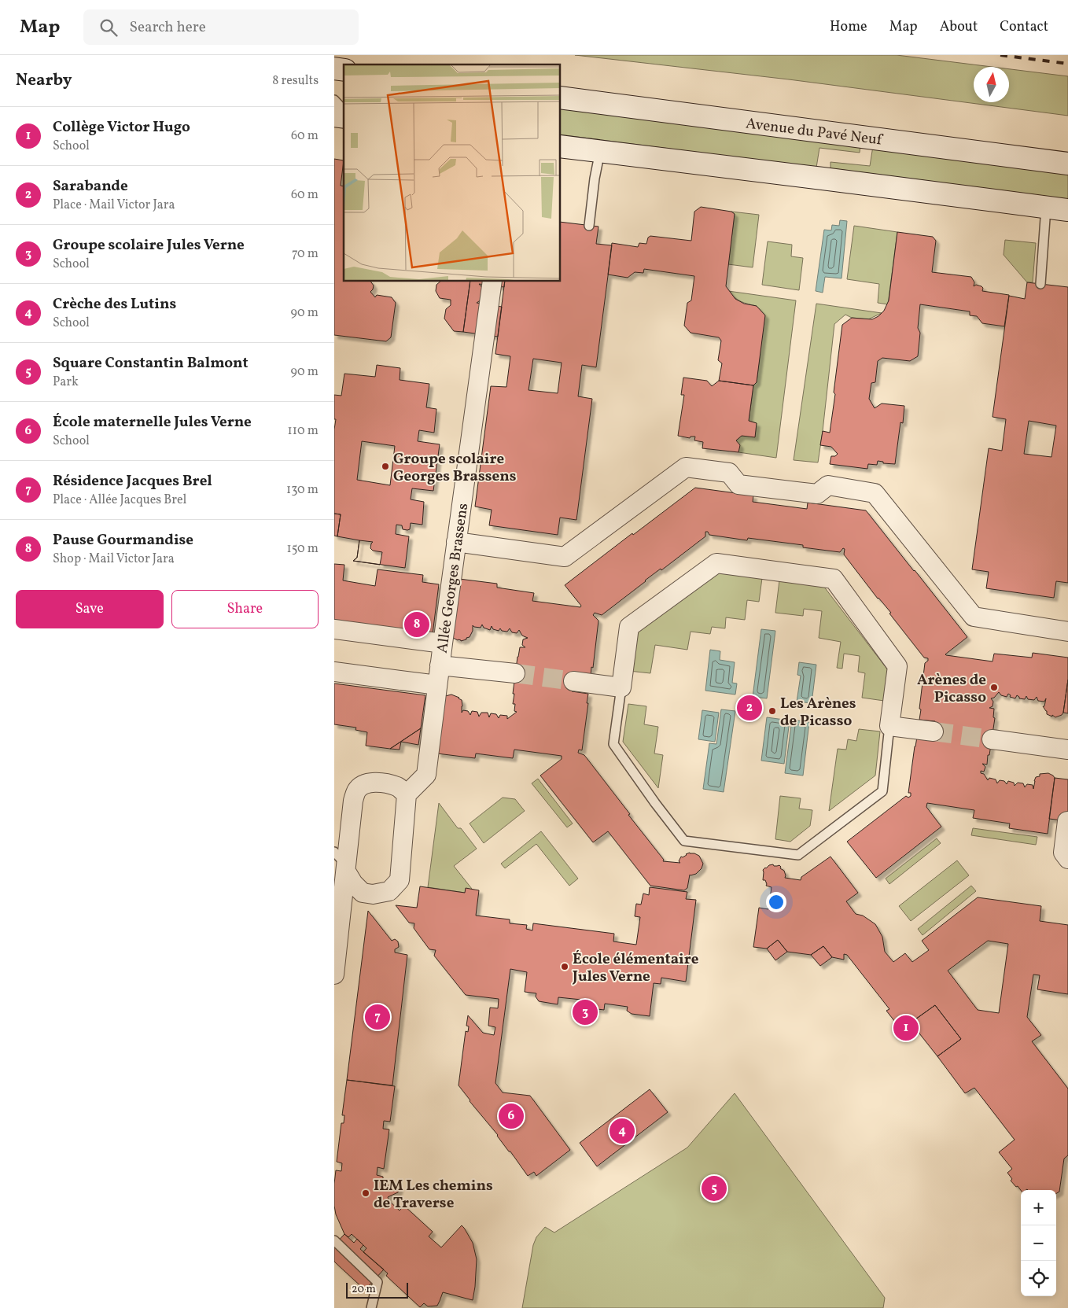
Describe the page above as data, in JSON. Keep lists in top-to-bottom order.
{
  "streets": {
    "main road": ["Avenue du Pavé Neuf"],
    "street": ["Allée Georges Brassens"]
  },
  "places": [
    "Groupe scolaire Georges Brassens",
    "Arènes de Picasso",
    "Les Arènes de Picasso",
    "École élémentaire Jules Verne",
    "IEM Les chemins de Traverse"
  ],
  "scale_bar": "20 m",
  "north": "top",
  "page": {
    "header": "Map",
    "search": "Search here",
    "nav": [
      "Home",
      "Map",
      "About",
      "Contact"
    ],
    "heading": ["Nearby", "8 results"],
    "list": [
      {
        "mark": "1",
        "name": "Collège Victor Hugo",
        "note": "School",
        "value": "60 m"
      },
      {
        "mark": "2",
        "name": "Sarabande",
        "note": "Place · Mail Victor Jara",
        "value": "60 m"
      },
      {
        "mark": "3",
        "name": "Groupe scolaire Jules Verne",
        "note": "School",
        "value": "70 m"
      },
      {
        "mark": "4",
        "name": "Crèche des Lutins",
        "note": "School",
        "value": "90 m"
      },
      {
        "mark": "5",
        "name": "Square Constantin Balmont",
        "note": "Park",
        "value": "90 m"
      },
      {
        "mark": "6",
        "name": "École maternelle Jules Verne",
        "note": "School",
        "value": "110 m"
      },
      {
        "mark": "7",
        "name": "Résidence Jacques Brel",
        "note": "Place · Allée Jacques Brel",
        "value": "130 m"
      },
      {
        "mark": "8",
        "name": "Pause Gourmandise",
        "note": "Shop · Mail Victor Jara",
        "value": "150 m"
      }
    ],
    "buttons": ["Save", "Share"],
    "pins": [
      "8",
      "2",
      "3",
      "7",
      "1",
      "6",
      "4",
      "5"
    ],
    "map_buttons": ["+", "−"],
    "scale": "20 m"
  }
}
